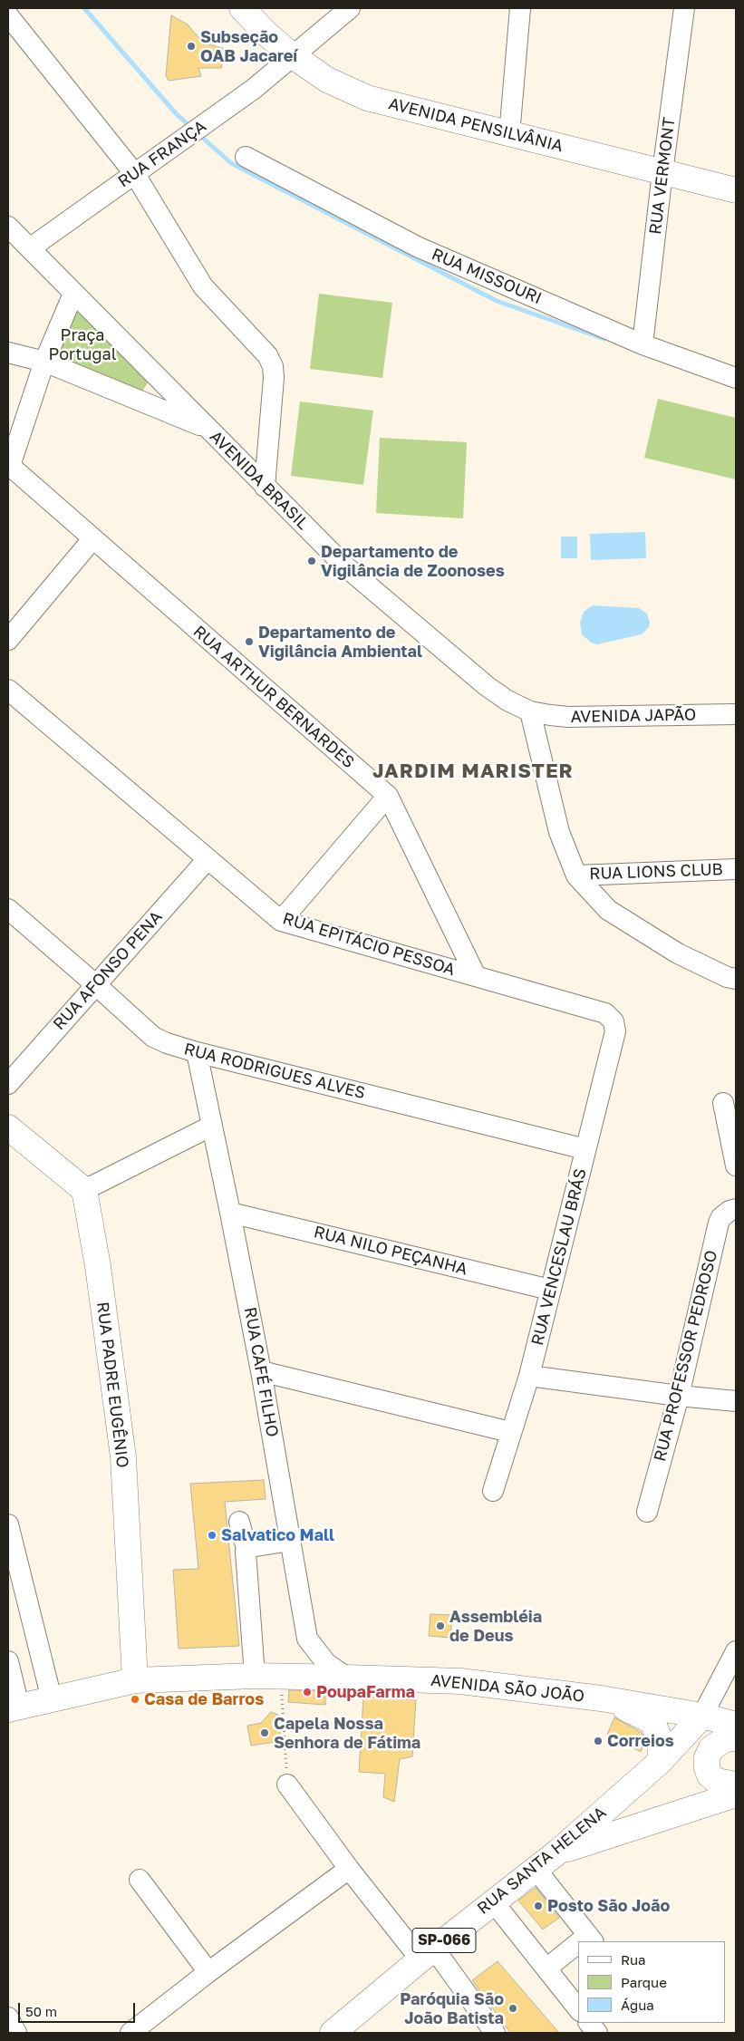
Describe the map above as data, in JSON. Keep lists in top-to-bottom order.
{
  "streets": {
    "main road": [
      "AVENIDA PENSILVÂNIA",
      "RUA PADRE EUGÊNIO",
      "AVENIDA SÃO JOÃO",
      "RUA SANTA HELENA",
      "SP-066"
    ],
    "street": [
      "RUA FRANÇA",
      "RUA VERMONT",
      "RUA MISSOURI",
      "AVENIDA BRASIL",
      "RUA ARTHUR BERNARDES",
      "AVENIDA JAPÃO",
      "RUA LIONS CLUB",
      "RUA EPITÁCIO PESSOA",
      "RUA AFONSO PENA",
      "RUA RODRIGUES ALVES",
      "RUA NILO PEÇANHA",
      "RUA VENCESLAU BRÁS",
      "RUA PROFESSOR PEDROSO",
      "RUA CAFÉ FILHO"
    ]
  },
  "crossings": [
    ["AVENIDA PENSILVÂNIA", "RUA FRANÇA"],
    ["AVENIDA PENSILVÂNIA", "RUA VERMONT"],
    ["RUA FRANÇA", "AVENIDA BRASIL"],
    ["RUA VERMONT", "RUA MISSOURI"],
    ["AVENIDA BRASIL", "AVENIDA JAPÃO"],
    ["RUA ARTHUR BERNARDES", "RUA EPITÁCIO PESSOA"],
    ["RUA EPITÁCIO PESSOA", "RUA AFONSO PENA"],
    ["RUA EPITÁCIO PESSOA", "RUA VENCESLAU BRÁS"],
    ["RUA AFONSO PENA", "RUA RODRIGUES ALVES"],
    ["RUA RODRIGUES ALVES", "RUA VENCESLAU BRÁS"],
    ["RUA RODRIGUES ALVES", "RUA CAFÉ FILHO"],
    ["RUA NILO PEÇANHA", "RUA VENCESLAU BRÁS"],
    ["RUA NILO PEÇANHA", "RUA CAFÉ FILHO"],
    ["RUA CAFÉ FILHO", "AVENIDA SÃO JOÃO"],
    ["RUA PADRE EUGÊNIO", "AVENIDA SÃO JOÃO"],
    ["AVENIDA SÃO JOÃO", "RUA SANTA HELENA"],
    ["RUA SANTA HELENA", "SP-066"]
  ],
  "districts": ["JARDIM MARISTER"],
  "parks": ["Praça Portugal"],
  "places": [
    "Subseção OAB Jacareí",
    "Departamento de Vigilância de Zoonoses",
    "Departamento de Vigilância Ambiental",
    "Salvatico Mall",
    "Assembléia de Deus",
    "PoupaFarma",
    "Casa de Barros",
    "Capela Nossa Senhora de Fátima",
    "Correios",
    "Posto São João",
    "Paróquia São João Batista"
  ],
  "legend": ["Rua", "Parque", "Água"],
  "scale_bar": "50 m"
}
